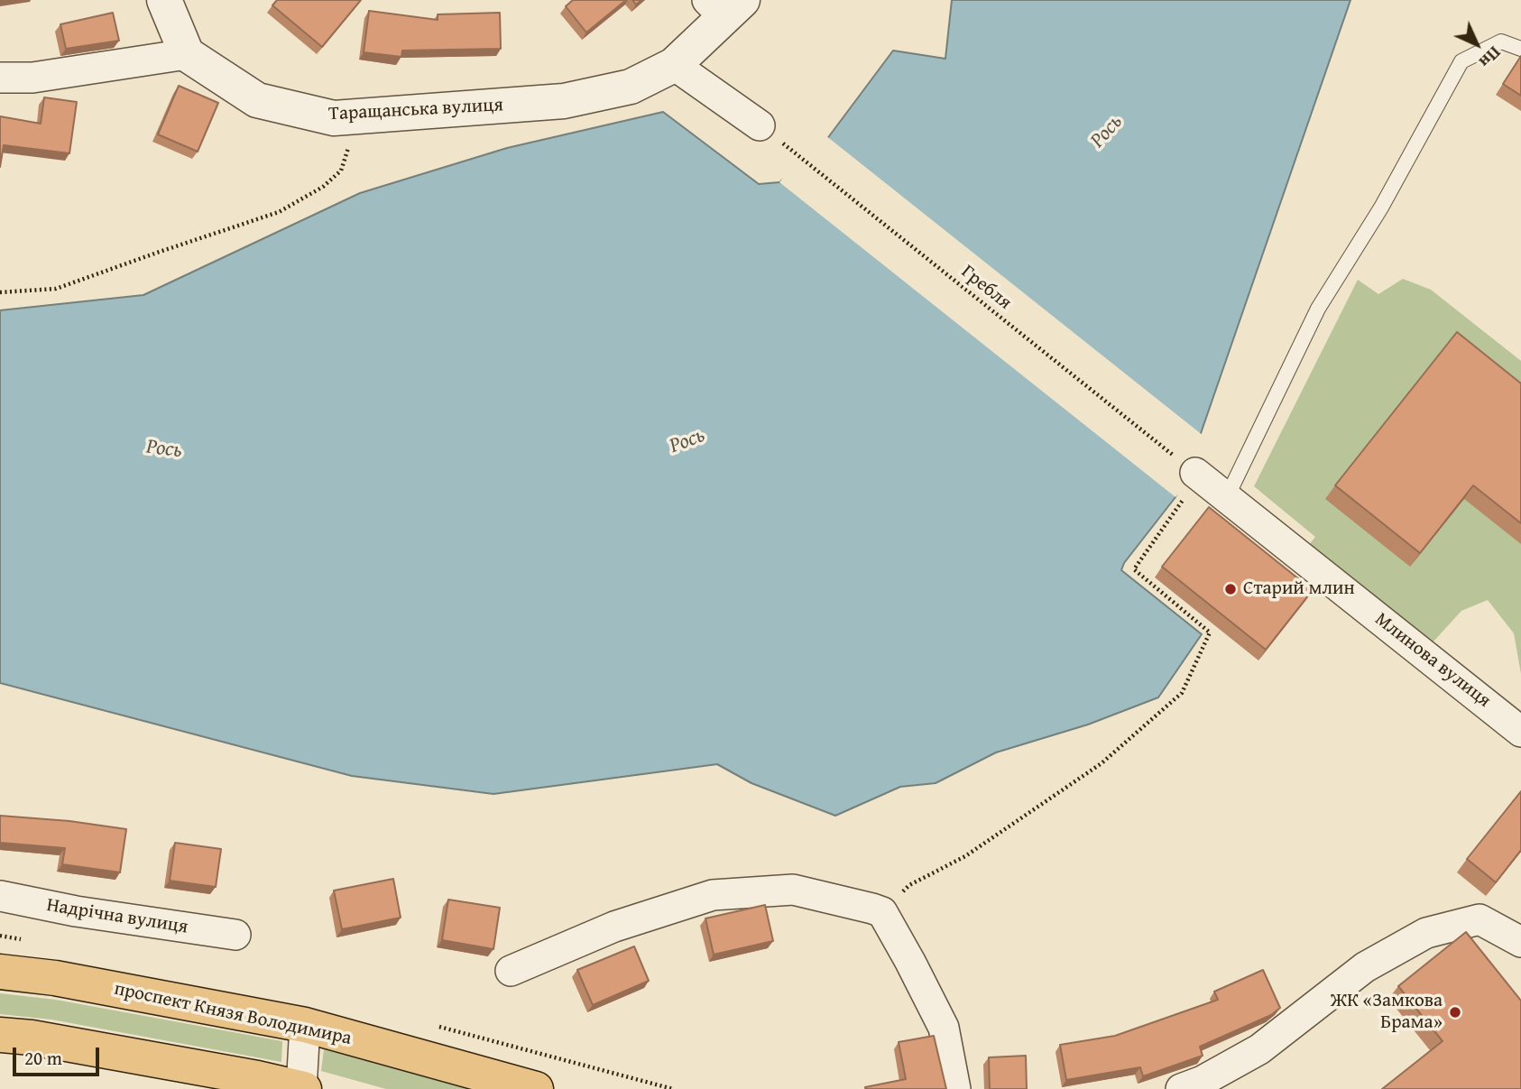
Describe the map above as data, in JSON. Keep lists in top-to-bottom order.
{
  "streets": {
    "main road": ["проспект Князя Володимира"],
    "street": ["Таращанська вулиця", "Млинова вулиця", "Надрічна вулиця"],
    "path": ["Гребля"]
  },
  "crossings": [
    ["Гребля", "Млинова вулиця"]
  ],
  "water": ["Рось"],
  "places": ["Старий млин", "ЖК «Замкова Брама»"],
  "scale_bar": "20 m",
  "north": "bottom right"
}
